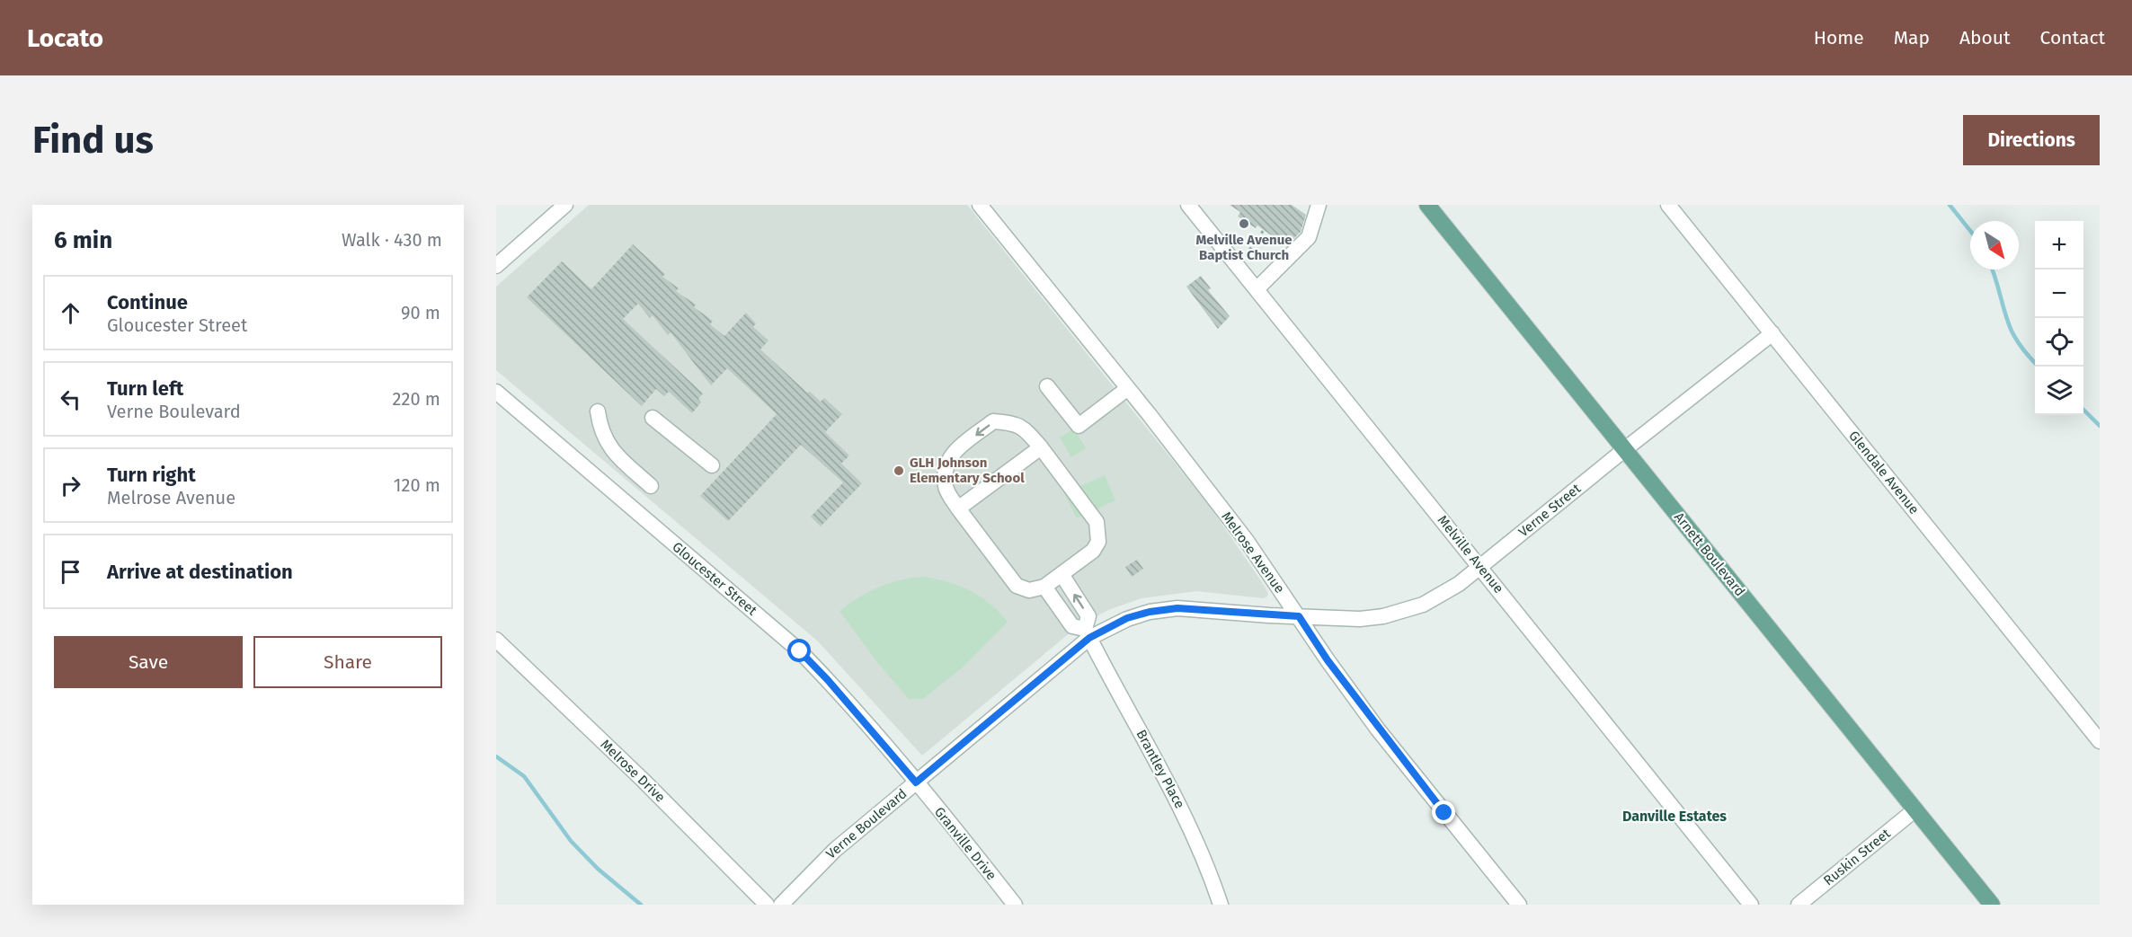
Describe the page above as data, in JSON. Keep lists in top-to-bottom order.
{
  "streets": {
    "main road": ["Arnett Boulevard"],
    "street": [
      "Glendale Avenue",
      "Verne Street",
      "Melrose Avenue",
      "Melville Avenue",
      "Gloucester Street",
      "Brantley Place",
      "Melrose Drive",
      "Verne Boulevard",
      "Granville Drive",
      "Ruskin Street"
    ]
  },
  "crossings": [
    ["Glendale Avenue", "Verne Street"],
    ["Verne Street", "Melrose Avenue"],
    ["Verne Street", "Melville Avenue"],
    ["Verne Street", "Arnett Boulevard"],
    ["Verne Street", "Verne Boulevard"],
    ["Melrose Avenue", "Verne Boulevard"],
    ["Arnett Boulevard", "Ruskin Street"],
    ["Gloucester Street", "Verne Boulevard"],
    ["Gloucester Street", "Granville Drive"],
    ["Brantley Place", "Verne Boulevard"],
    ["Verne Boulevard", "Granville Drive"]
  ],
  "districts": ["Danville Estates"],
  "places": ["Melville Avenue Baptist Church", "GLH Johnson Elementary School"],
  "north": "bottom right",
  "page": {
    "header": "Locato",
    "nav": [
      "Home",
      "Map",
      "About",
      "Contact"
    ],
    "buttons": [
      "Directions",
      ["Save", "Share"]
    ],
    "title": "Find us",
    "heading": ["6 min", "Walk · 430 m"],
    "map_buttons": ["+", "−"],
    "list": [
      ["Continue", "Gloucester Street", "90 m"],
      ["Turn left", "Verne Boulevard", "220 m"],
      ["Turn right", "Melrose Avenue", "120 m"],
      "Arrive at destination"
    ]
  }
}
